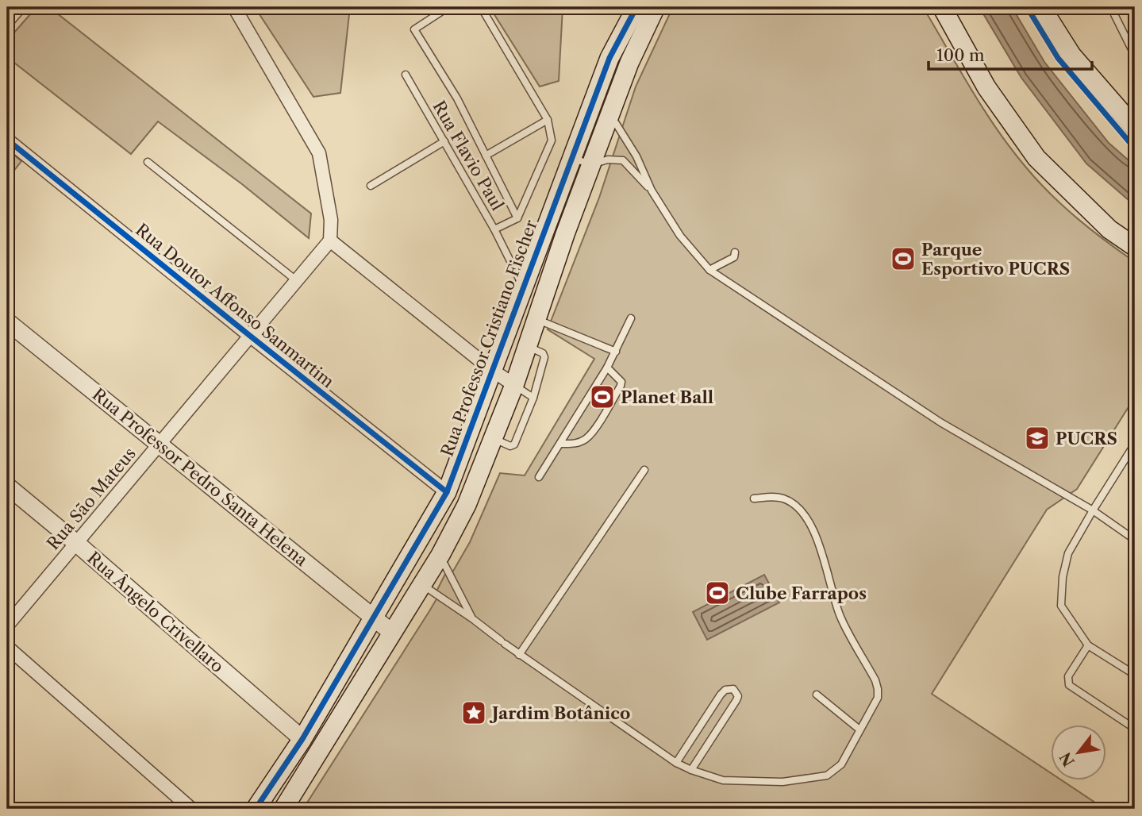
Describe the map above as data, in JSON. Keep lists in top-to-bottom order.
{
  "streets": {
    "main road": ["Rua Professor Cristiano Fischer"],
    "street": [
      "Rua Doutor Affonso Sanmartim",
      "Rua Professor Pedro Santa Helena",
      "Rua São Mateus",
      "Rua Ângelo Crivellaro"
    ],
    "lane": ["Rua Flavio Paul"]
  },
  "crossings": [
    ["Rua Flavio Paul", "Rua Professor Cristiano Fischer"],
    ["Rua Doutor Affonso Sanmartim", "Rua Professor Cristiano Fischer"],
    ["Rua Doutor Affonso Sanmartim", "Rua São Mateus"],
    ["Rua Professor Cristiano Fischer", "Rua Professor Pedro Santa Helena"],
    ["Rua Professor Cristiano Fischer", "Rua Ângelo Crivellaro"],
    ["Rua Professor Pedro Santa Helena", "Rua São Mateus"],
    ["Rua São Mateus", "Rua Ângelo Crivellaro"]
  ],
  "places": {
    "sports": ["Parque Esportivo PUCRS", "Planet Ball", "Clube Farrapos"],
    "school or university": ["PUCRS"],
    "place": ["Jardim Botânico"]
  },
  "scale_bar": "100 m",
  "north": "bottom left"
}
